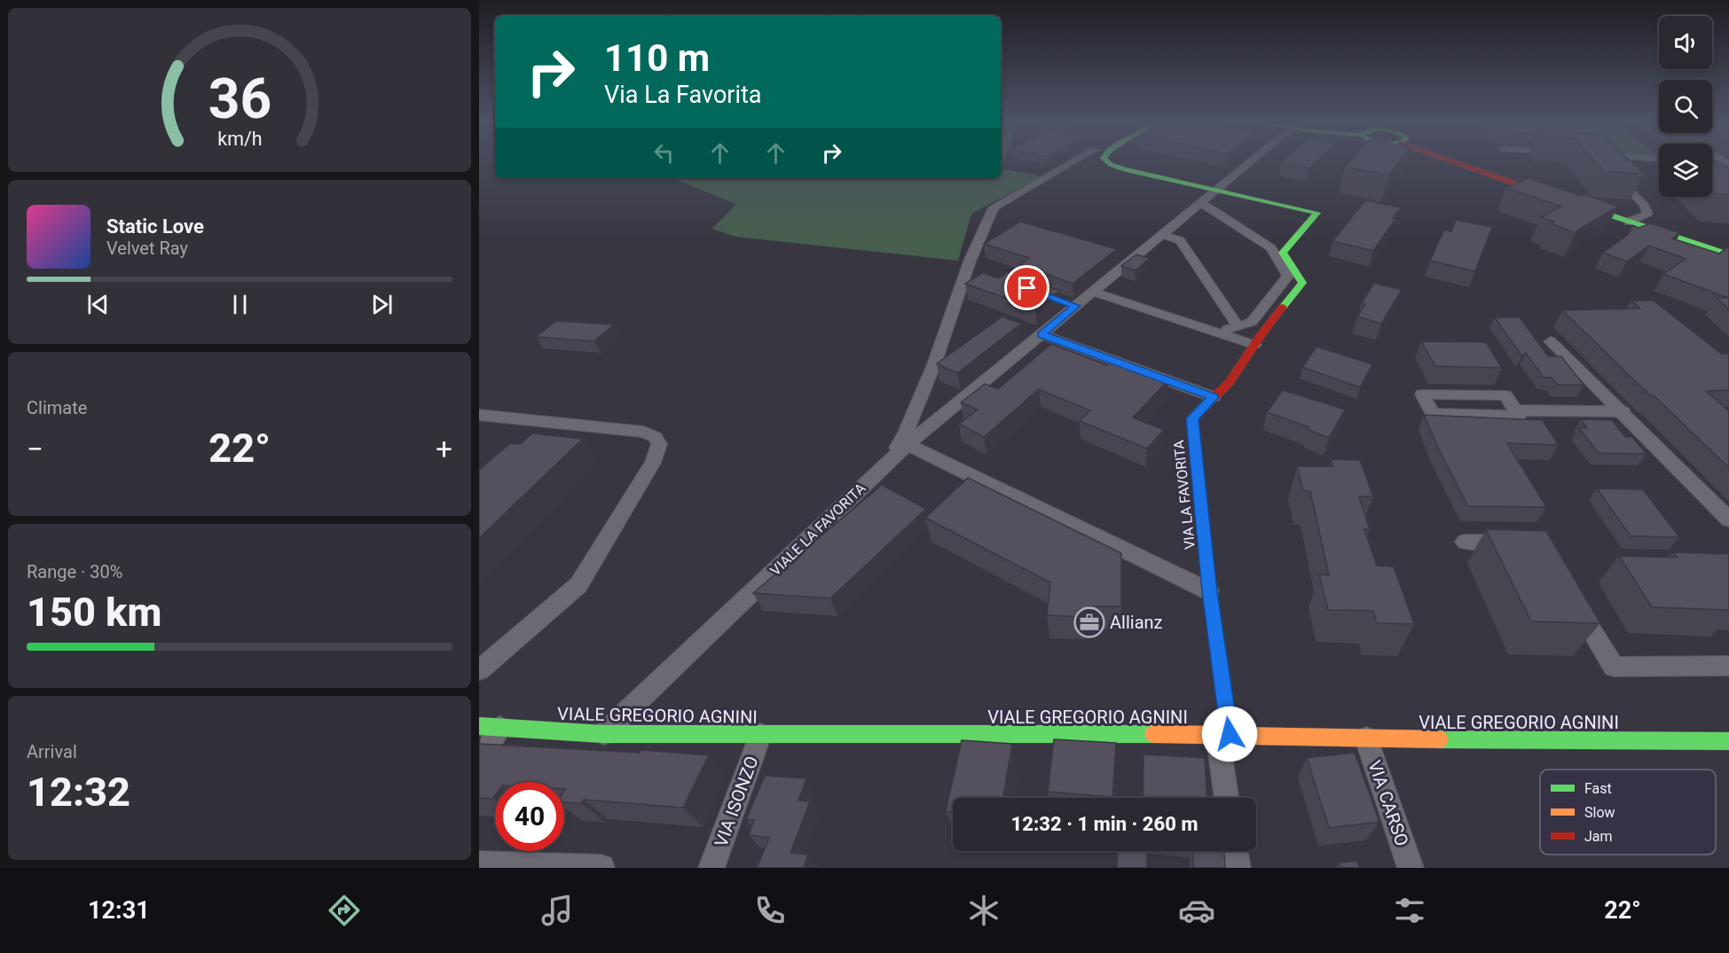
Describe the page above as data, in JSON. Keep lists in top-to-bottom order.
{
  "streets": {
    "main road": ["VIA LA FAVORITA", "VIALE GREGORIO AGNINI"],
    "street": ["VIALE LA FAVORITA", "VIA ISONZO", "VIA CARSO"]
  },
  "crossings": [
    ["VIA LA FAVORITA", "VIALE LA FAVORITA"],
    ["VIA LA FAVORITA", "VIALE GREGORIO AGNINI"],
    ["VIALE LA FAVORITA", "VIALE GREGORIO AGNINI"],
    ["VIALE GREGORIO AGNINI", "VIA ISONZO"],
    ["VIALE GREGORIO AGNINI", "VIA CARSO"]
  ],
  "places": {
    "office": ["Allianz"]
  },
  "legend": ["Fast", "Slow", "Jam"],
  "page": {
    "turn": ["110 m", "Via La Favorita"],
    "song": ["Static Love", "Velvet Ray"],
    "tile": [
      "Climate",
      ["Range · 30%", "150 km"],
      ["Arrival", "12:32"]
    ],
    "heat": ["−", "22°", "+"],
    "limit": "40",
    "trip": "12:32 · 1 min · 260 m",
    "tabs": ["12:31", "22°"],
    "gauge": ["36", "km/h"]
  }
}
